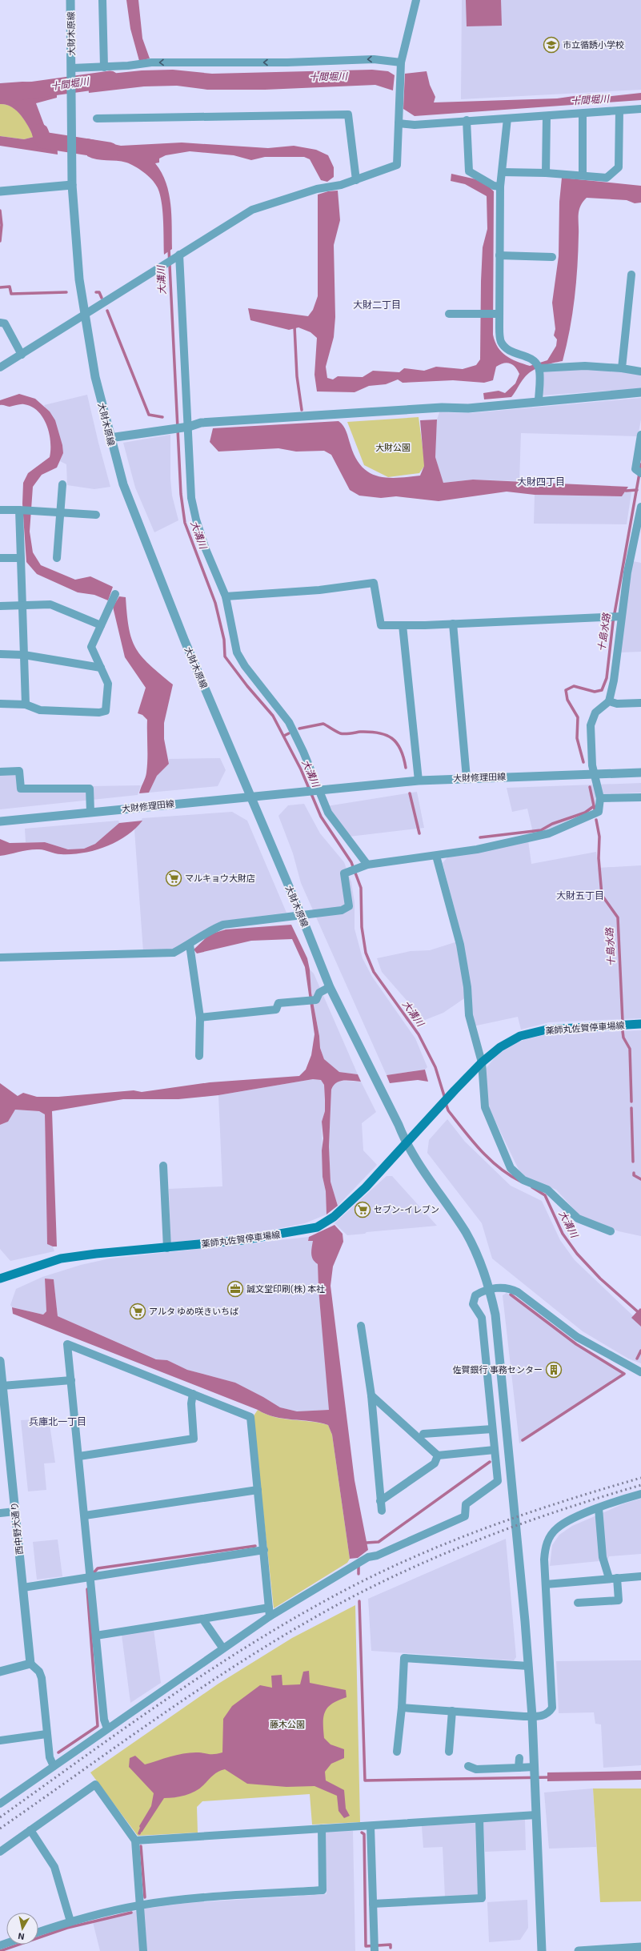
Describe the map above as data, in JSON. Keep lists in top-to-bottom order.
{
  "streets": {
    "main road": ["薬師丸佐賀停車場線"],
    "street": ["大財木原線", "大財修理田線", "西中野大通り"]
  },
  "crossings": [
    ["大財木原線", "大財修理田線"],
    ["大財木原線", "薬師丸佐賀停車場線"]
  ],
  "districts": [
    "大財二丁目",
    "大財四丁目",
    "大財五丁目",
    "兵庫北一丁目"
  ],
  "water": ["十間堀川", "大溝川", "十島水路"],
  "parks": ["大財公園", "藤木公園"],
  "places": {
    "school or university": ["市立循誘小学校"],
    "supermarket": ["マルキョウ大財店", "セブン-イレブン", "アルタ ゆめ咲きいちば"],
    "office": ["誠文堂印刷(株) 本社"],
    "building": ["佐賀銀行 事務センター"]
  },
  "north": "bottom"
}
